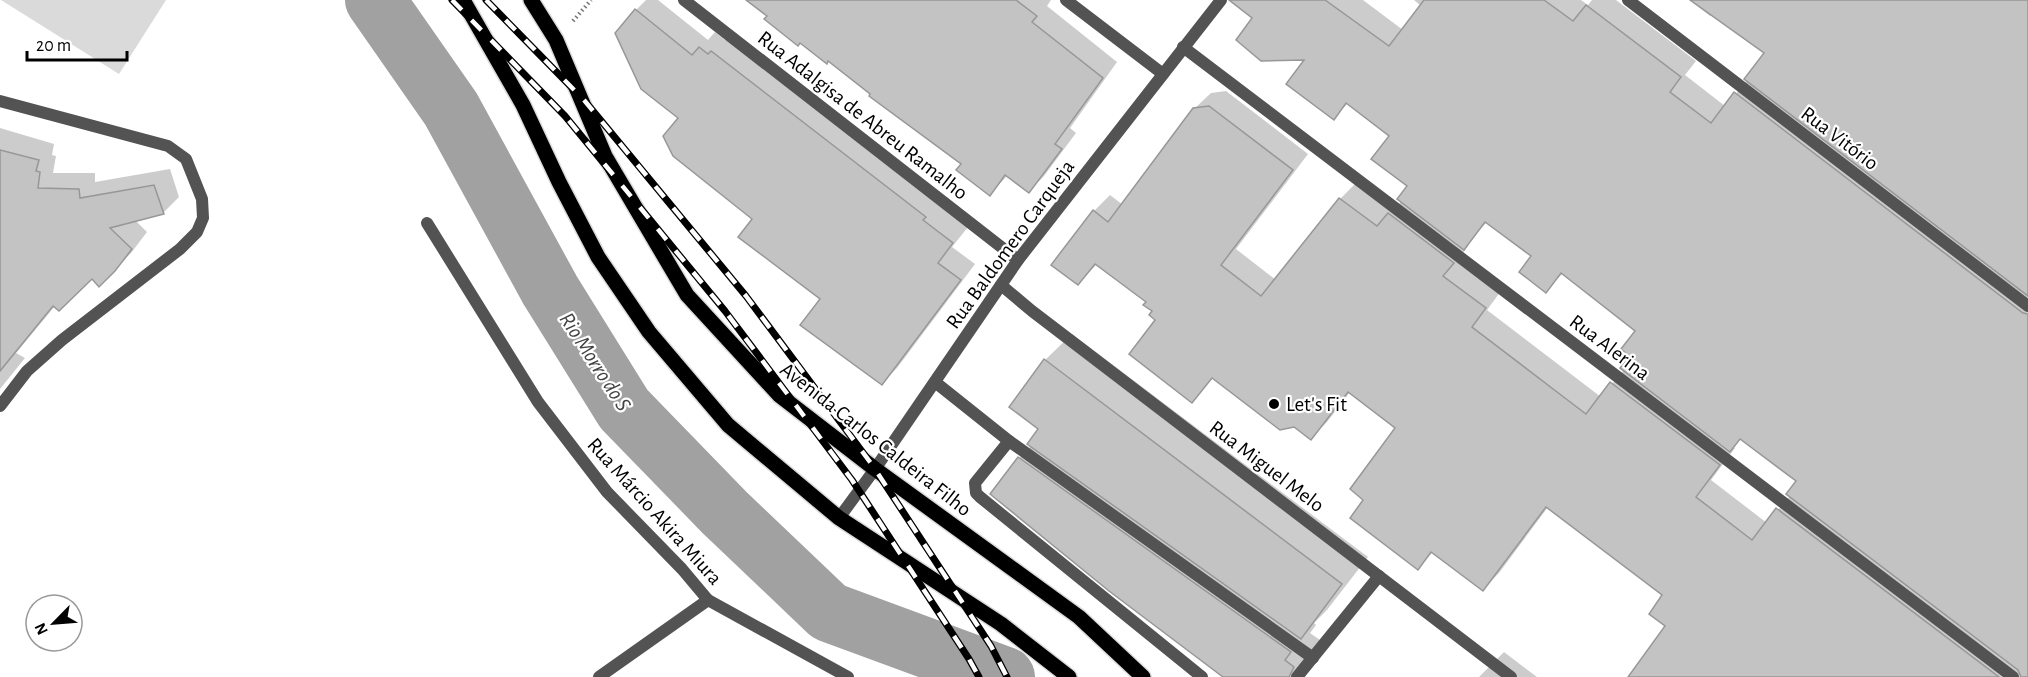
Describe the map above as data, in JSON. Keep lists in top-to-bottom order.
{
  "streets": {
    "main road": ["Avenida Carlos Caldeira Filho"],
    "street": [
      "Rua Adalgisa de Abreu Ramalho",
      "Rua Vitório",
      "Rua Baldomero Carqueja",
      "Rua Alerina",
      "Rua Miguel Melo",
      "Rua Márcio Akira Miura"
    ]
  },
  "crossings": [
    ["Rua Adalgisa de Abreu Ramalho", "Rua Baldomero Carqueja"],
    ["Rua Baldomero Carqueja", "Rua Alerina"],
    ["Rua Baldomero Carqueja", "Avenida Carlos Caldeira Filho"],
    ["Rua Baldomero Carqueja", "Rua Miguel Melo"]
  ],
  "water": ["Rio Morro do S"],
  "places": ["Let's Fit"],
  "scale_bar": "20 m",
  "north": "bottom left"
}
